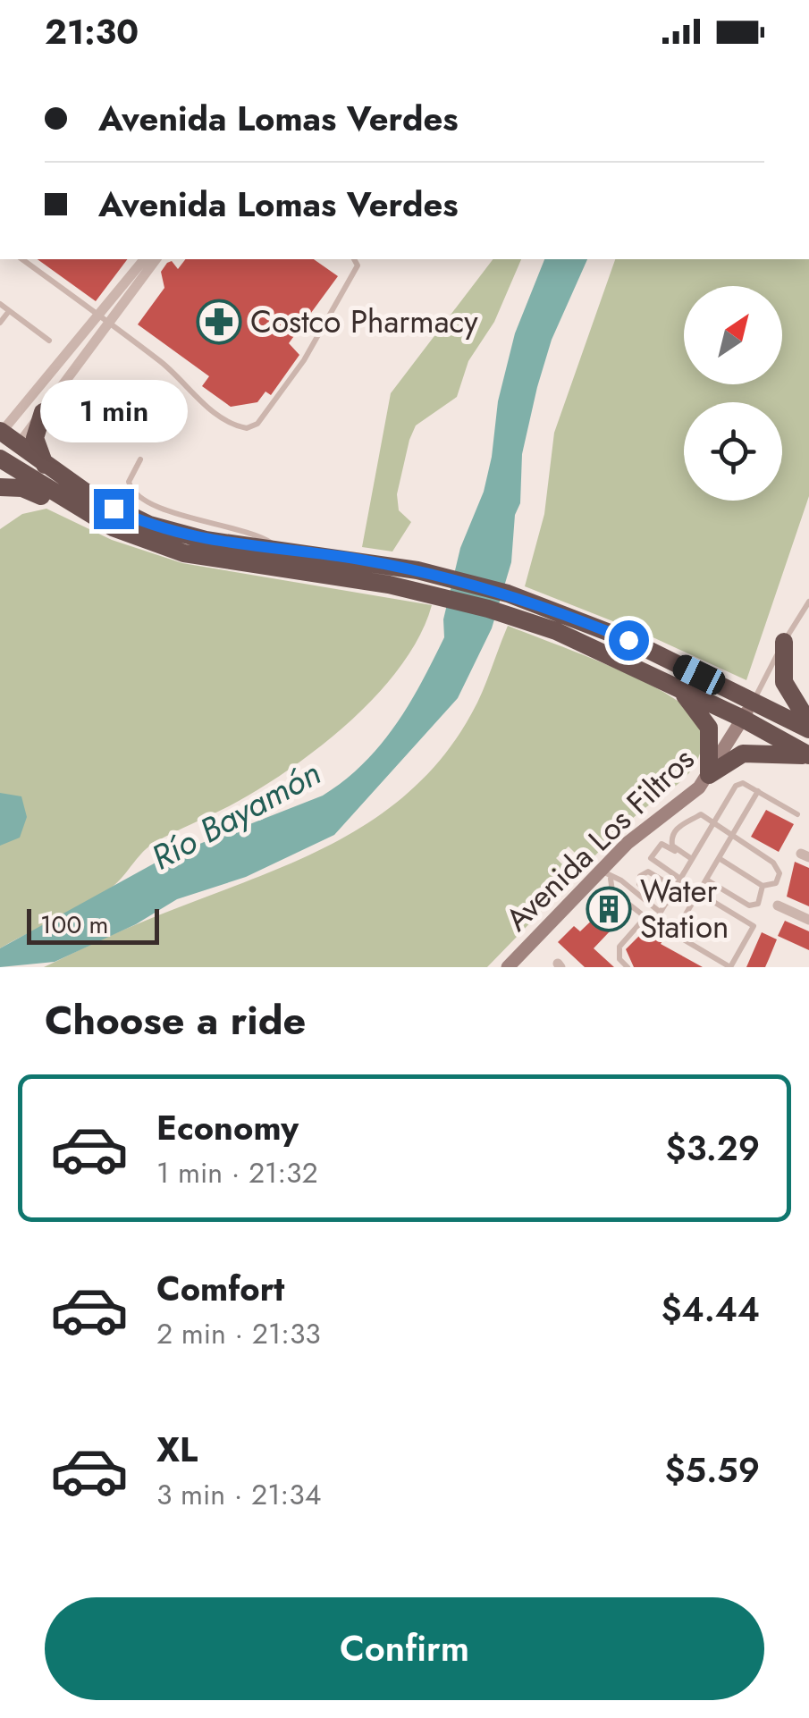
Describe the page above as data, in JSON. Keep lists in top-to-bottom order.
{
  "streets": {
    "main road": ["Avenida Los Filtros"]
  },
  "water": ["Río Bayamón"],
  "places": {
    "pharmacy": ["Costco Pharmacy"],
    "building": ["Water Station"]
  },
  "scale_bar": "100 m",
  "north": "top right",
  "page": {
    "status": "21:30",
    "banner": ["Avenida Lomas Verdes", "Avenida Lomas Verdes"],
    "bubble": "1 min",
    "scale": "100 m",
    "heading": "Choose a ride",
    "list": [
      {
        "name": "Economy",
        "note": "1 min · 21:32",
        "value": "$3.29"
      },
      {
        "name": "Comfort",
        "note": "2 min · 21:33",
        "value": "$4.44"
      },
      {
        "name": "XL",
        "note": "3 min · 21:34",
        "value": "$5.59"
      }
    ],
    "buttons": "Confirm"
  }
}
